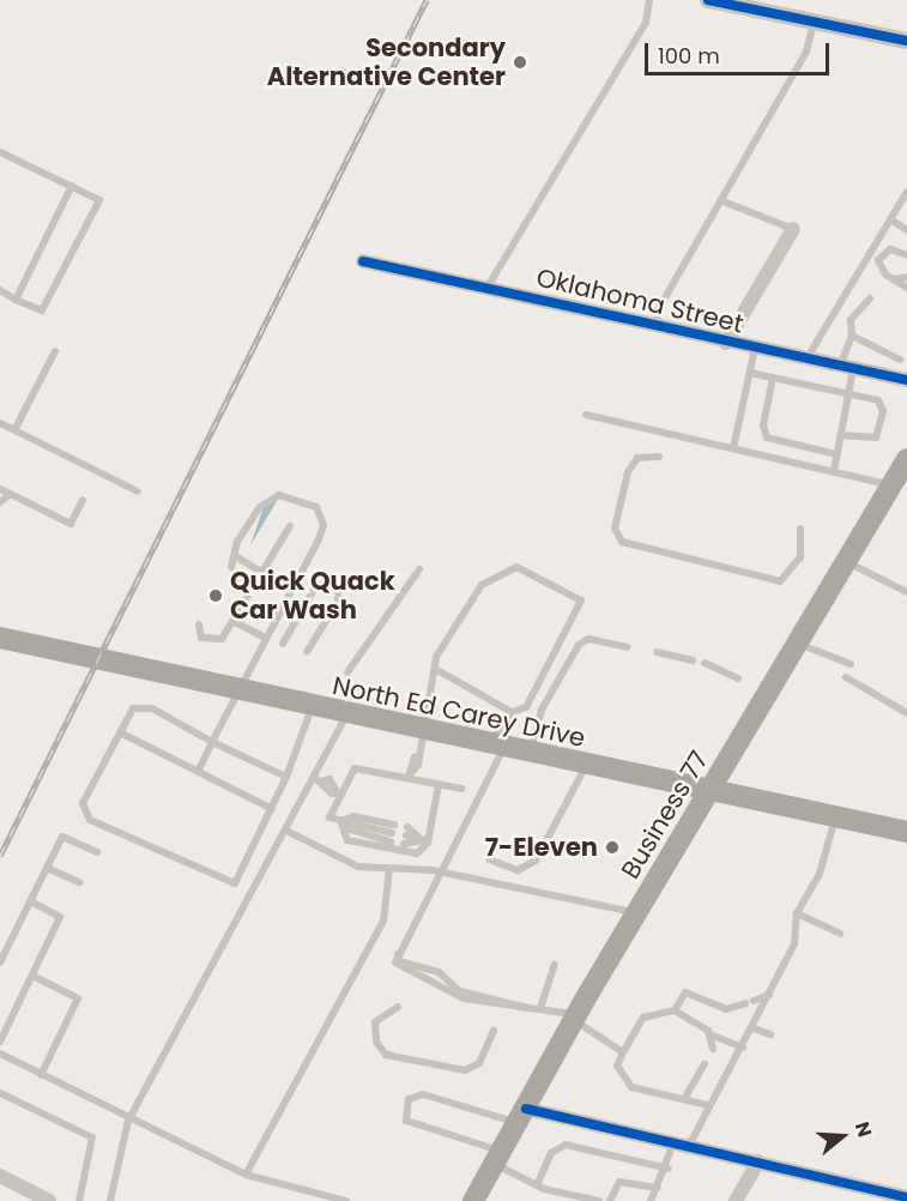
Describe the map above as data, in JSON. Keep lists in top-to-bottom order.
{
  "streets": {
    "main road": ["North Ed Carey Drive", "Business 77"],
    "street": ["Oklahoma Street"]
  },
  "crossings": [
    ["North Ed Carey Drive", "Business 77"]
  ],
  "places": ["Secondary Alternative Center", "Quick Quack Car Wash", "7-Eleven"],
  "scale_bar": "100 m",
  "north": "right"
}
